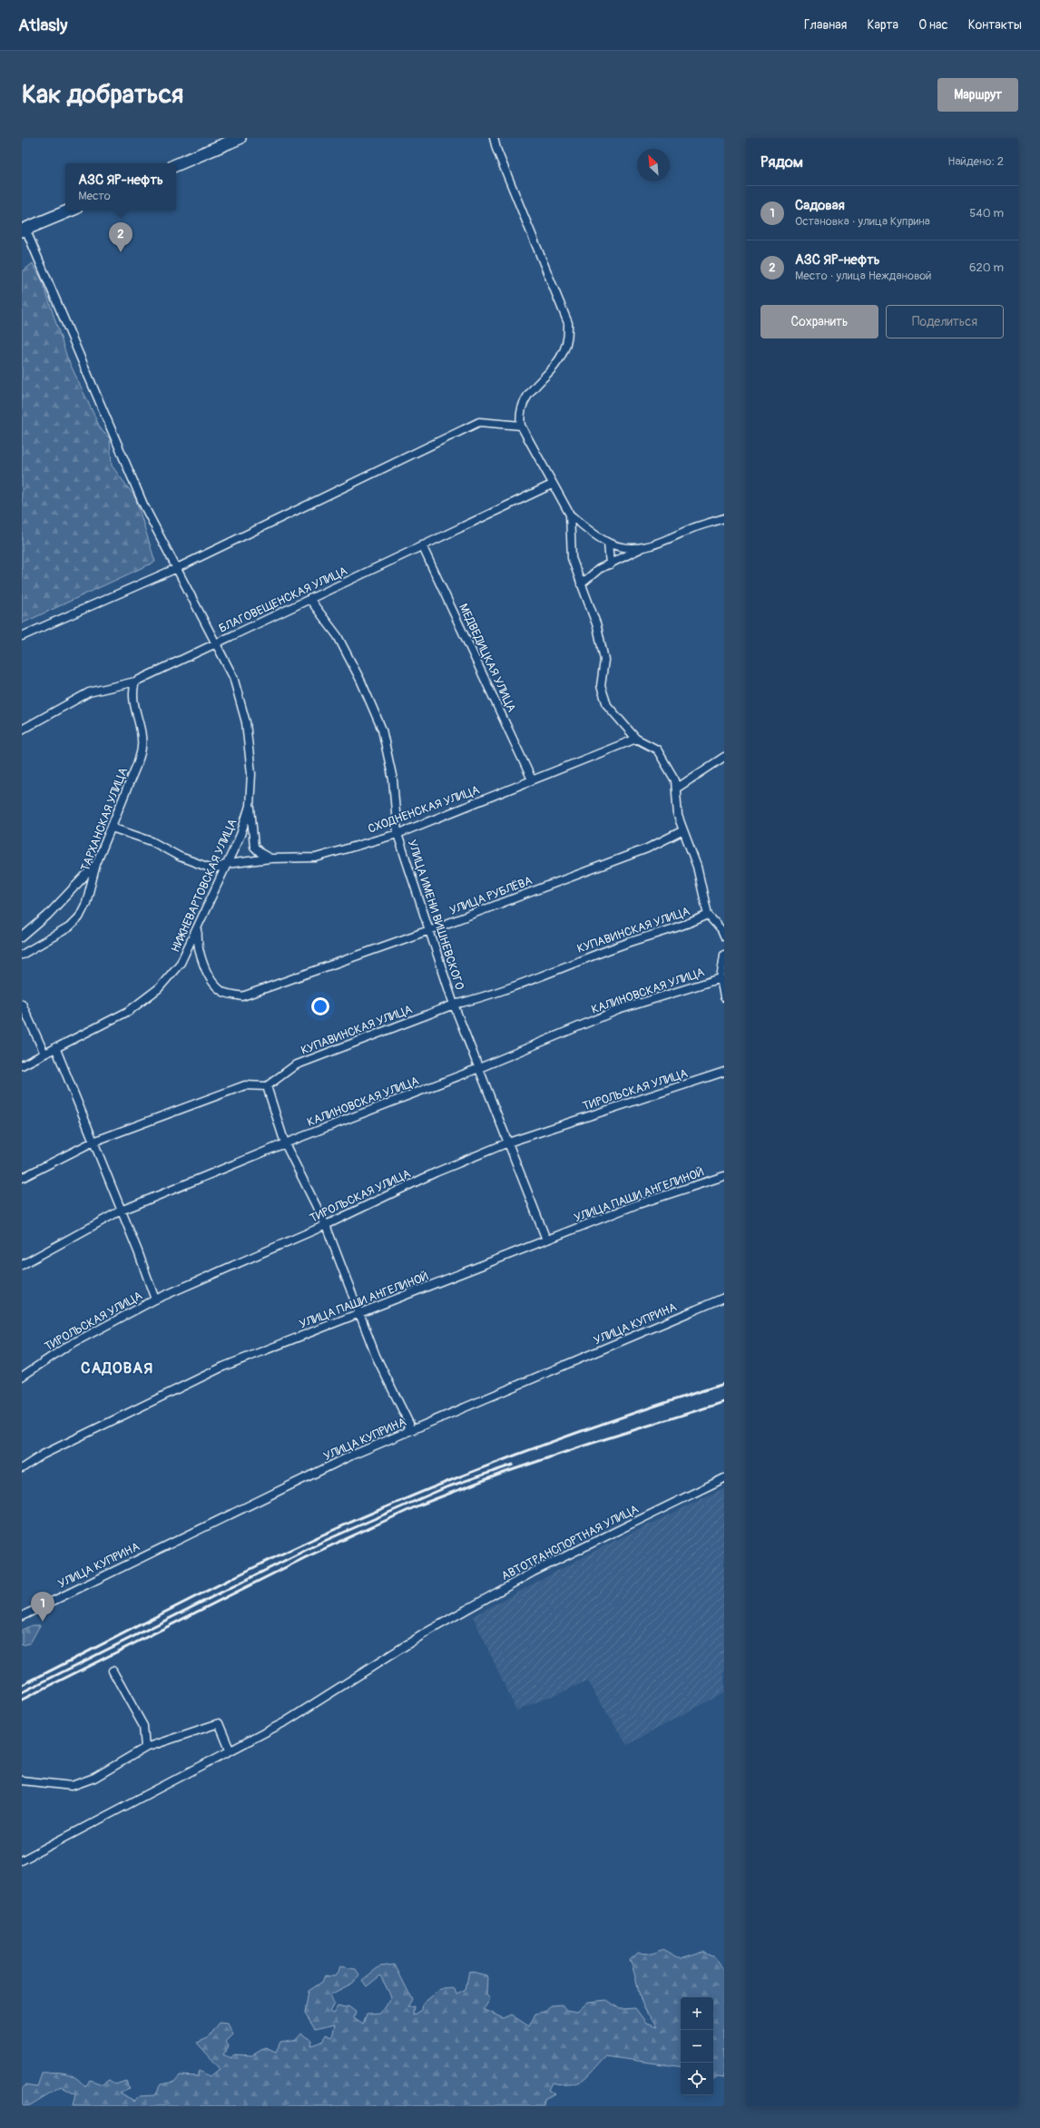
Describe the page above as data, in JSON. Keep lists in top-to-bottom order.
{
  "streets": {
    "street": [
      "БЛАГОВЕЩЕНСКАЯ УЛИЦА",
      "МЕДВЕДИЦКАЯ УЛИЦА",
      "СХОДНЕНСКАЯ УЛИЦА",
      "ТАРХАНСКАЯ УЛИЦА",
      "НИЖНЕВАРТОВСКАЯ УЛИЦА",
      "УЛИЦА РУБЛЁВА",
      "УЛИЦА ИМЕНИ ВИШНЕВСКОГО",
      "КУПАВИНСКАЯ УЛИЦА",
      "КАЛИНОВСКАЯ УЛИЦА",
      "ТИРОЛЬСКАЯ УЛИЦА",
      "УЛИЦА ПАШИ АНГЕЛИНОЙ",
      "УЛИЦА КУПРИНА",
      "АВТОТРАНСПОРТНАЯ УЛИЦА"
    ]
  },
  "crossings": [
    ["БЛАГОВЕЩЕНСКАЯ УЛИЦА", "МЕДВЕДИЦКАЯ УЛИЦА"],
    ["БЛАГОВЕЩЕНСКАЯ УЛИЦА", "ТАРХАНСКАЯ УЛИЦА"],
    ["БЛАГОВЕЩЕНСКАЯ УЛИЦА", "НИЖНЕВАРТОВСКАЯ УЛИЦА"],
    ["БЛАГОВЕЩЕНСКАЯ УЛИЦА", "УЛИЦА ИМЕНИ ВИШНЕВСКОГО"],
    ["МЕДВЕДИЦКАЯ УЛИЦА", "СХОДНЕНСКАЯ УЛИЦА"],
    ["СХОДНЕНСКАЯ УЛИЦА", "ТАРХАНСКАЯ УЛИЦА"],
    ["СХОДНЕНСКАЯ УЛИЦА", "НИЖНЕВАРТОВСКАЯ УЛИЦА"],
    ["СХОДНЕНСКАЯ УЛИЦА", "УЛИЦА ИМЕНИ ВИШНЕВСКОГО"],
    ["НИЖНЕВАРТОВСКАЯ УЛИЦА", "УЛИЦА РУБЛЁВА"],
    ["УЛИЦА РУБЛЁВА", "УЛИЦА ИМЕНИ ВИШНЕВСКОГО"],
    ["УЛИЦА ИМЕНИ ВИШНЕВСКОГО", "КУПАВИНСКАЯ УЛИЦА"],
    ["УЛИЦА ИМЕНИ ВИШНЕВСКОГО", "КАЛИНОВСКАЯ УЛИЦА"],
    ["УЛИЦА ИМЕНИ ВИШНЕВСКОГО", "ТИРОЛЬСКАЯ УЛИЦА"],
    ["УЛИЦА ИМЕНИ ВИШНЕВСКОГО", "УЛИЦА ПАШИ АНГЕЛИНОЙ"]
  ],
  "districts": ["САДОВАЯ"],
  "north": "top left",
  "page": {
    "header": "Atlasly",
    "nav": [
      "Главная",
      "Карта",
      "О нас",
      "Контакты"
    ],
    "buttons": [
      "Маршрут",
      ["Сохранить", "Поделиться"]
    ],
    "title": "Как добраться",
    "heading": ["Рядом", "Найдено: 2"],
    "popup": ["АЗС ЯР-нефть", "Место"],
    "list": [
      {
        "mark": "1",
        "name": "Садовая",
        "note": "Остановка · улица Куприна",
        "value": "540 m"
      },
      {
        "mark": "2",
        "name": "АЗС ЯР-нефть",
        "note": "Место · улица Неждановой",
        "value": "620 m"
      }
    ],
    "pins": ["2", "1"],
    "map_buttons": ["+", "−"]
  }
}
